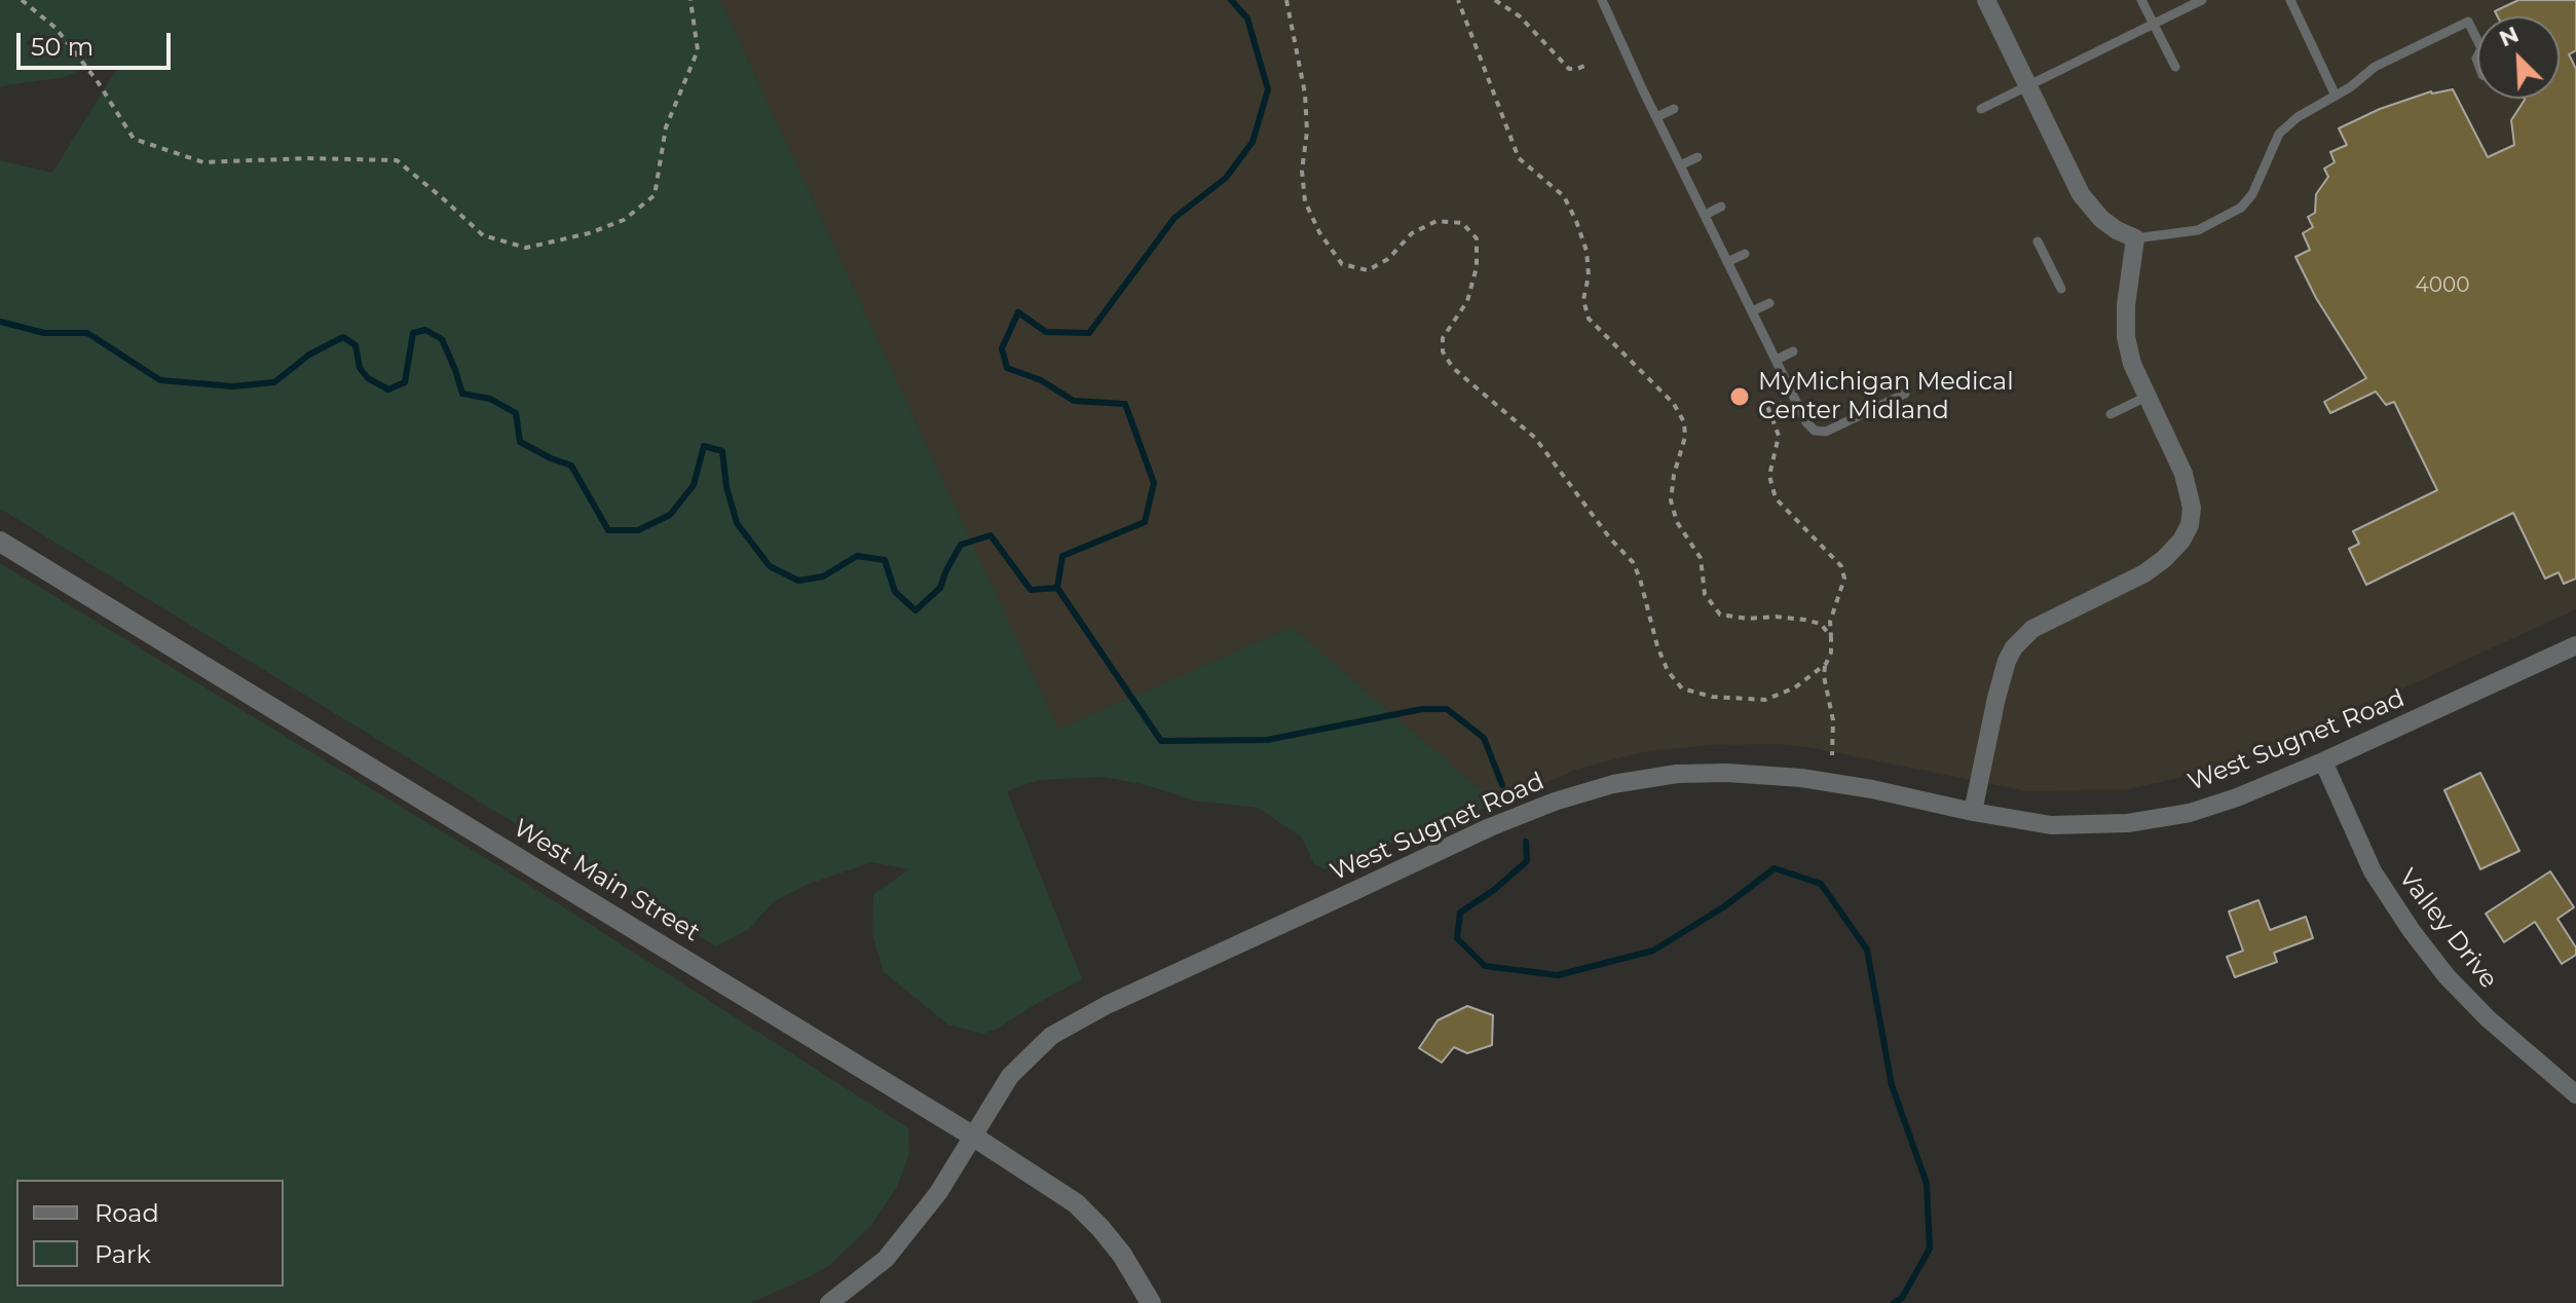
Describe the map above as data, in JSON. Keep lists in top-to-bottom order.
{
  "streets": {
    "street": ["West Sugnet Road", "West Main Street", "Valley Drive"]
  },
  "crossings": [
    ["West Sugnet Road", "West Main Street"],
    ["West Sugnet Road", "Valley Drive"]
  ],
  "places": ["MyMichigan Medical Center Midland"],
  "house_numbers": ["4000"],
  "legend": ["Road", "Park"],
  "scale_bar": "50 m",
  "north": "top left"
}
